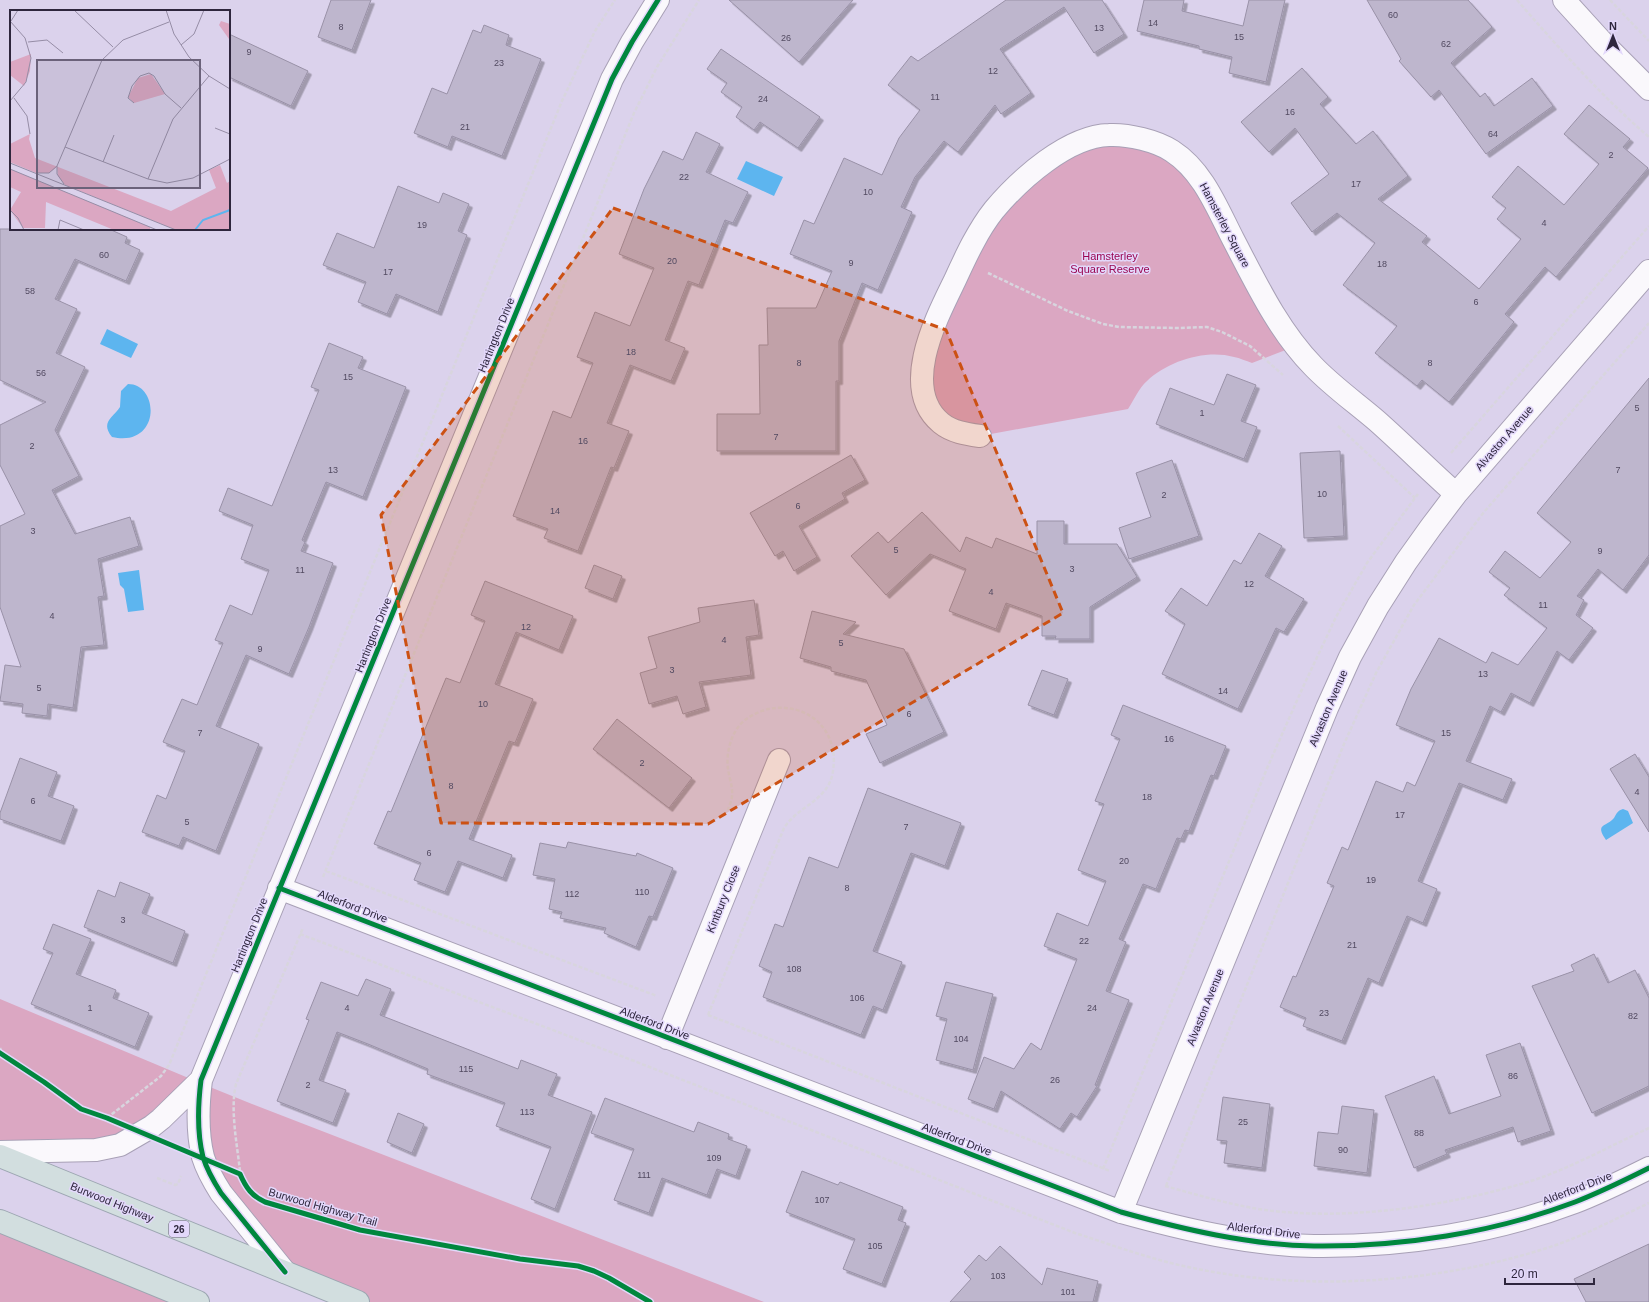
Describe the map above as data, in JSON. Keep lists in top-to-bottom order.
{
  "streets": {
    "highway": ["Burwood Highway", "26"],
    "street": [
      "Hamsterley Square",
      "Hartington Drive",
      "Alvaston Avenue",
      "Kintbury Close",
      "Alderford Drive"
    ],
    "cycle path": ["Burwood Highway Trail"]
  },
  "crossings": [
    ["Hamsterley Square", "Alvaston Avenue"],
    ["Hartington Drive", "Alderford Drive"],
    ["Hartington Drive", "Burwood Highway"],
    ["Alvaston Avenue", "Alderford Drive"],
    ["Kintbury Close", "Alderford Drive"]
  ],
  "parks": ["Hamsterley Square Reserve"],
  "house_numbers": [
    "60",
    "14",
    "8",
    "13",
    "15",
    "26",
    "62",
    "9",
    "23",
    "12",
    "11",
    "24",
    "16",
    "21",
    "64",
    "2",
    "22",
    "17",
    "10",
    "4",
    "19",
    "60",
    "20",
    "9",
    "18",
    "17",
    "58",
    "6",
    "18",
    "8",
    "8",
    "56",
    "15",
    "5",
    "1",
    "7",
    "16",
    "2",
    "13",
    "7",
    "10",
    "2",
    "6",
    "14",
    "3",
    "5",
    "9",
    "3",
    "11",
    "12",
    "4",
    "11",
    "4",
    "12",
    "4",
    "5",
    "9",
    "3",
    "13",
    "5",
    "14",
    "10",
    "6",
    "7",
    "15",
    "16",
    "2",
    "8",
    "4",
    "18",
    "6",
    "17",
    "5",
    "7",
    "6",
    "20",
    "19",
    "8",
    "110",
    "112",
    "3",
    "22",
    "21",
    "108",
    "106",
    "1",
    "4",
    "24",
    "23",
    "82",
    "104",
    "115",
    "86",
    "26",
    "2",
    "113",
    "25",
    "88",
    "90",
    "109",
    "111",
    "107",
    "105",
    "103",
    "101"
  ],
  "scale_bar": "20 m",
  "north": "top"
}
